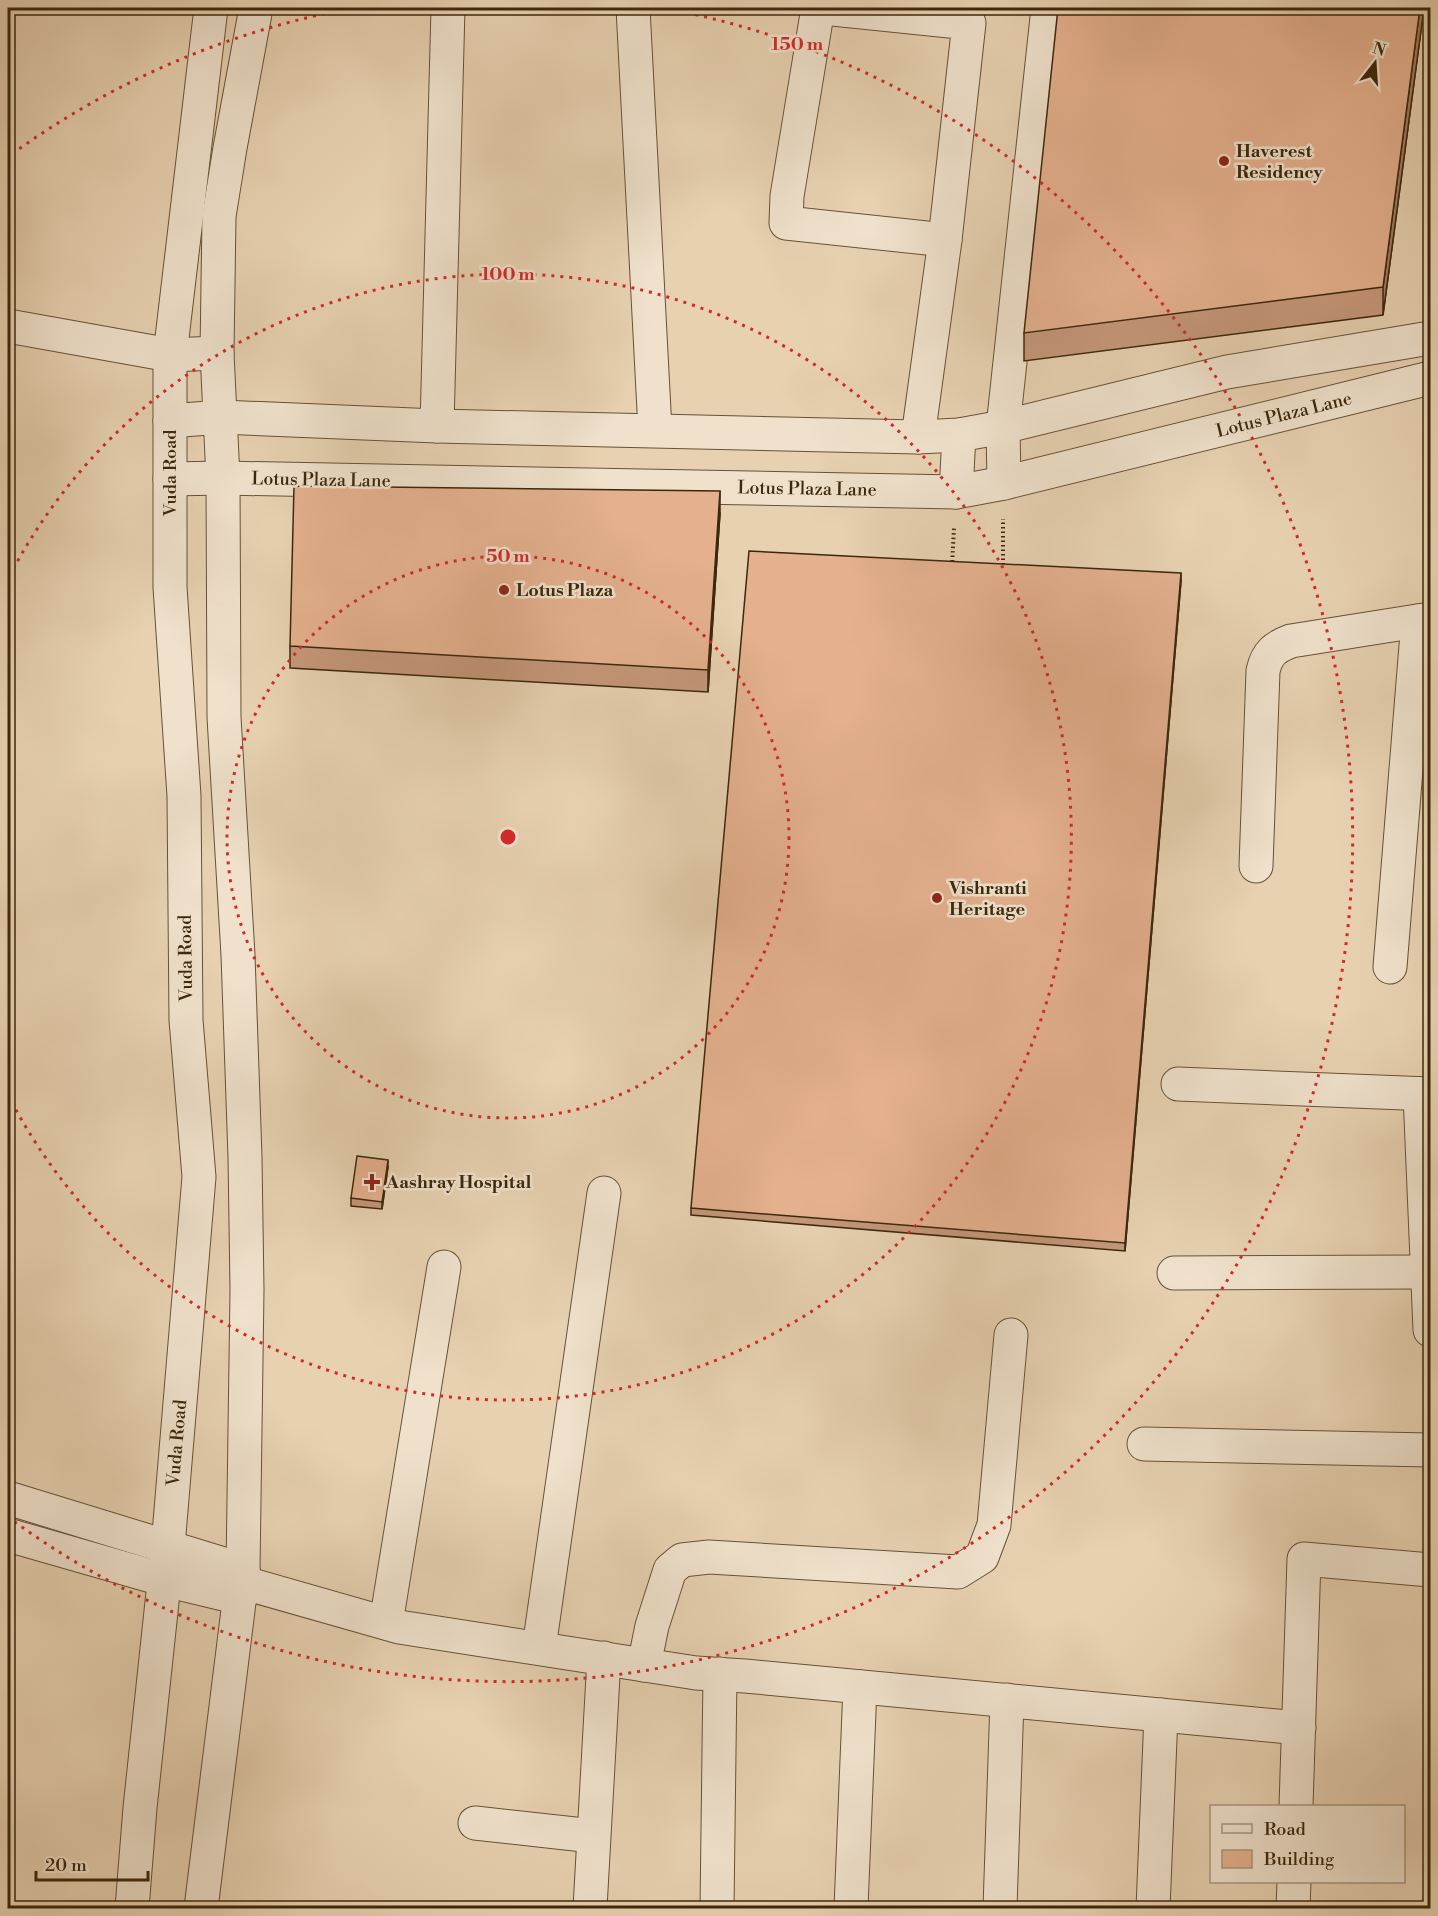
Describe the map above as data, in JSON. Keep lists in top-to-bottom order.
{
  "streets": {
    "street": ["Lotus Plaza Lane", "Vuda Road"]
  },
  "crossings": [
    ["Lotus Plaza Lane", "Vuda Road"]
  ],
  "places": {
    "other": ["Haverest Residency", "Lotus Plaza", "Vishranti Heritage"],
    "health": ["Aashray Hospital"]
  },
  "legend": ["Road", "Building"],
  "scale_bar": "20 m",
  "north": "top",
  "rings": ["150 m", "100 m", "50 m"]
}
